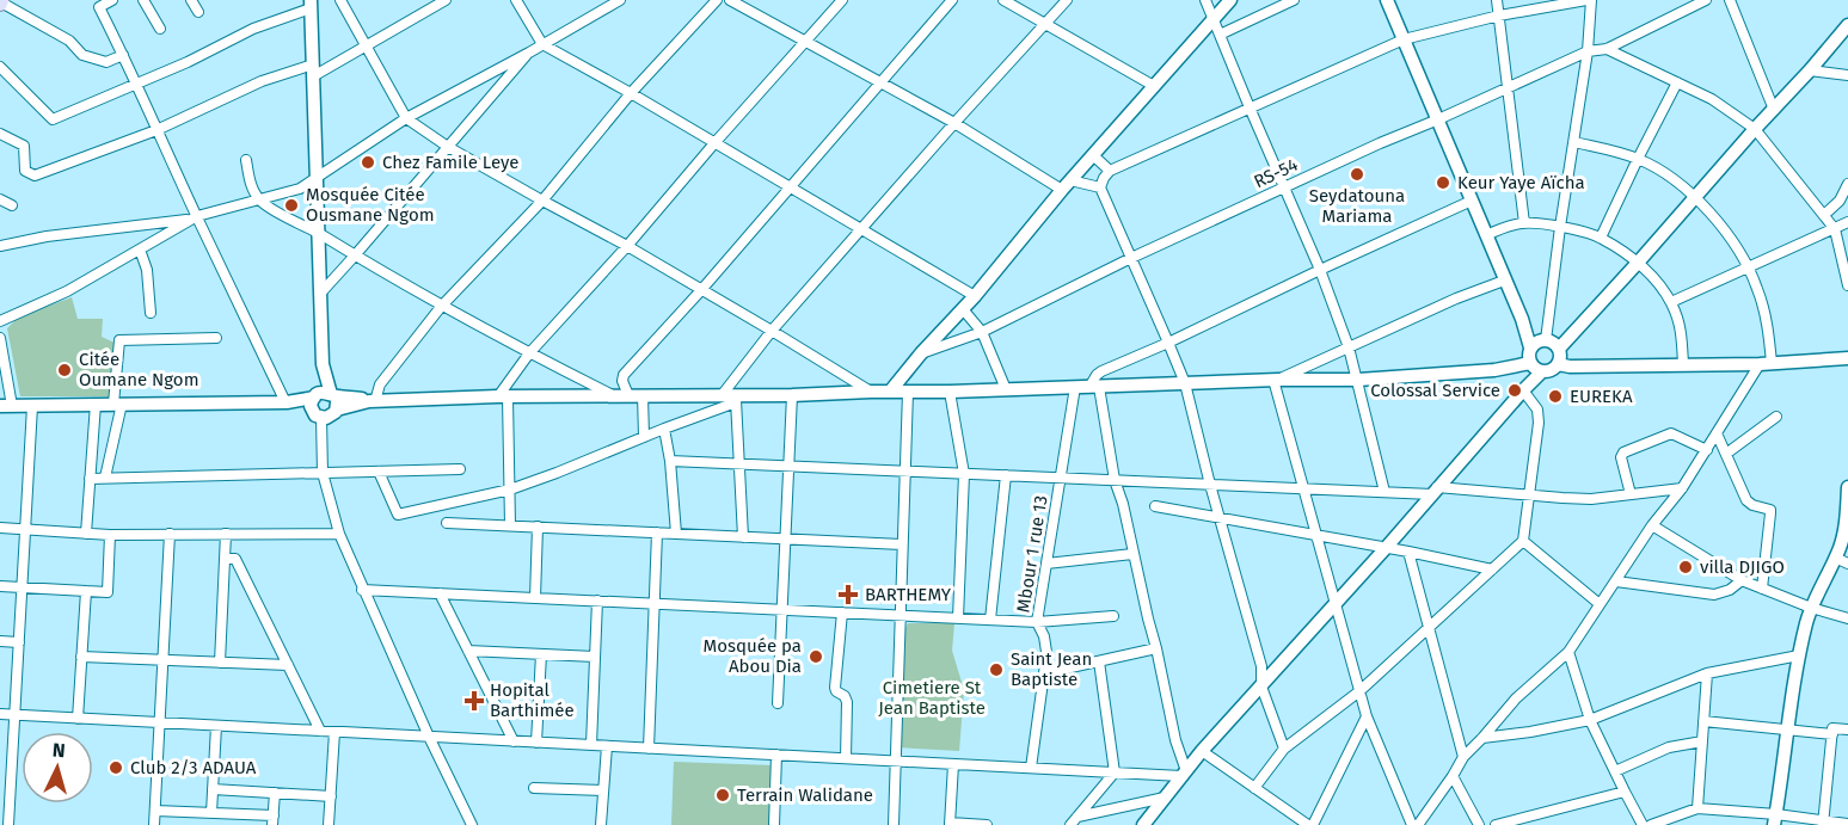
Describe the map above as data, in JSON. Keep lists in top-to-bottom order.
{
  "streets": {
    "street": ["RS-54", "Mbour 1 rue 13"]
  },
  "parks": ["Cimetiere St Jean Baptiste"],
  "places": {
    "other": [
      "Chez Famile Leye",
      "Seydatouna Mariama",
      "Keur Yaye Aïcha",
      "Mosquée Citée Ousmane Ngom",
      "Citée Oumane Ngom",
      "Colossal Service",
      "EUREKA",
      "villa DJIGO",
      "Mosquée pa Abou Dia",
      "Saint Jean Baptiste",
      "Club 2/3 ADAUA",
      "Terrain Walidane"
    ],
    "health": ["BARTHEMY", "Hopital Barthimée"]
  },
  "north": "top"
}
